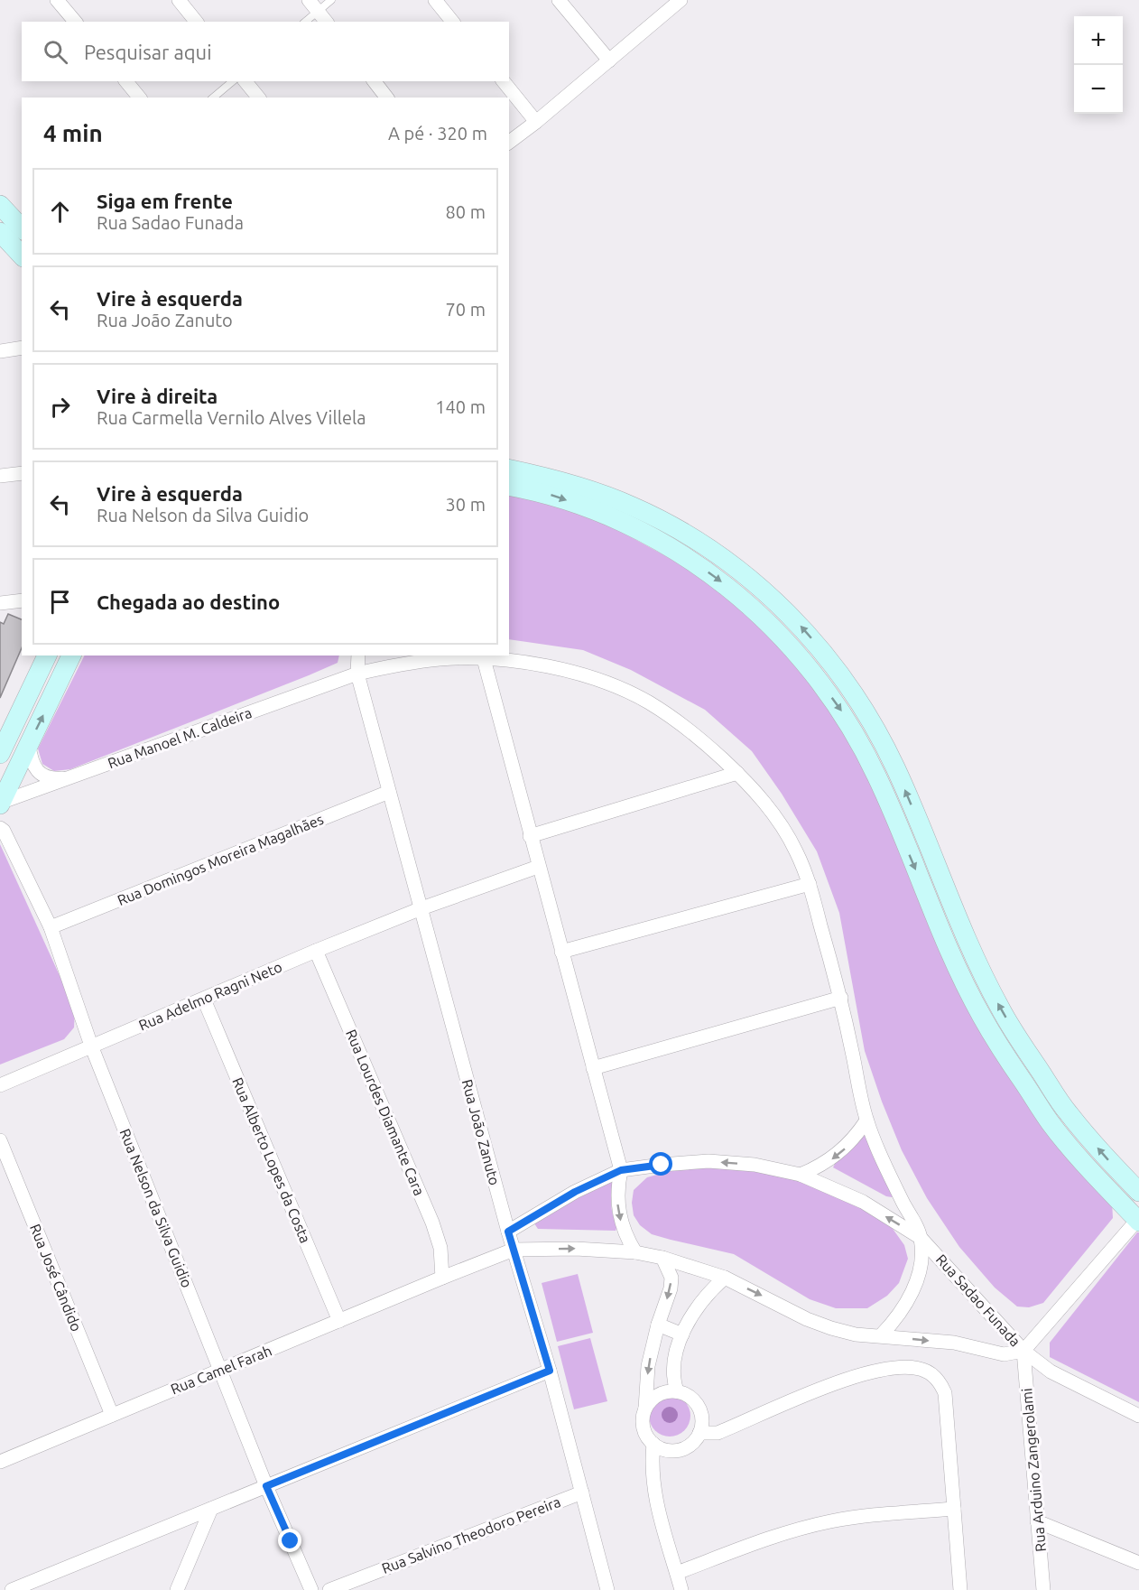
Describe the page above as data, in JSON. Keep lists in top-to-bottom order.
{
  "streets": {
    "street": [
      "Rua Manoel M. Caldeira",
      "Rua Domingos Moreira Magalhães",
      "Rua Adelmo Ragni Neto",
      "Rua Lourdes Diamante Cara",
      "Rua João Zanuto",
      "Rua Alberto Lopes da Costa",
      "Rua Nelson da Silva Guidio",
      "Rua José Cândido",
      "Rua Sadao Funada",
      "Rua Camel Farah",
      "Rua Arduino Zangerolami",
      "Rua Salvino Theodoro Pereira"
    ]
  },
  "crossings": [
    ["Rua Manoel M. Caldeira", "Rua João Zanuto"],
    ["Rua Manoel M. Caldeira", "Rua Sadao Funada"],
    ["Rua Domingos Moreira Magalhães", "Rua João Zanuto"],
    ["Rua Domingos Moreira Magalhães", "Rua Nelson da Silva Guidio"],
    ["Rua Adelmo Ragni Neto", "Rua Lourdes Diamante Cara"],
    ["Rua Adelmo Ragni Neto", "Rua João Zanuto"],
    ["Rua Adelmo Ragni Neto", "Rua Alberto Lopes da Costa"],
    ["Rua Adelmo Ragni Neto", "Rua Nelson da Silva Guidio"],
    ["Rua Lourdes Diamante Cara", "Rua Camel Farah"],
    ["Rua João Zanuto", "Rua Sadao Funada"],
    ["Rua João Zanuto", "Rua Camel Farah"],
    ["Rua João Zanuto", "Rua Salvino Theodoro Pereira"],
    ["Rua Alberto Lopes da Costa", "Rua Camel Farah"],
    ["Rua Nelson da Silva Guidio", "Rua Camel Farah"],
    ["Rua José Cândido", "Rua Camel Farah"],
    ["Rua Sadao Funada", "Rua Camel Farah"],
    ["Rua Sadao Funada", "Rua Arduino Zangerolami"]
  ],
  "page": {
    "map_buttons": ["+", "−"],
    "search": "Pesquisar aqui",
    "heading": ["4 min", "A pé · 320 m"],
    "list": [
      ["Siga em frente", "Rua Sadao Funada", "80 m"],
      ["Vire à esquerda", "Rua João Zanuto", "70 m"],
      ["Vire à direita", "Rua Carmella Vernilo Alves Villela", "140 m"],
      ["Vire à esquerda", "Rua Nelson da Silva Guidio", "30 m"],
      "Chegada ao destino"
    ]
  }
}
